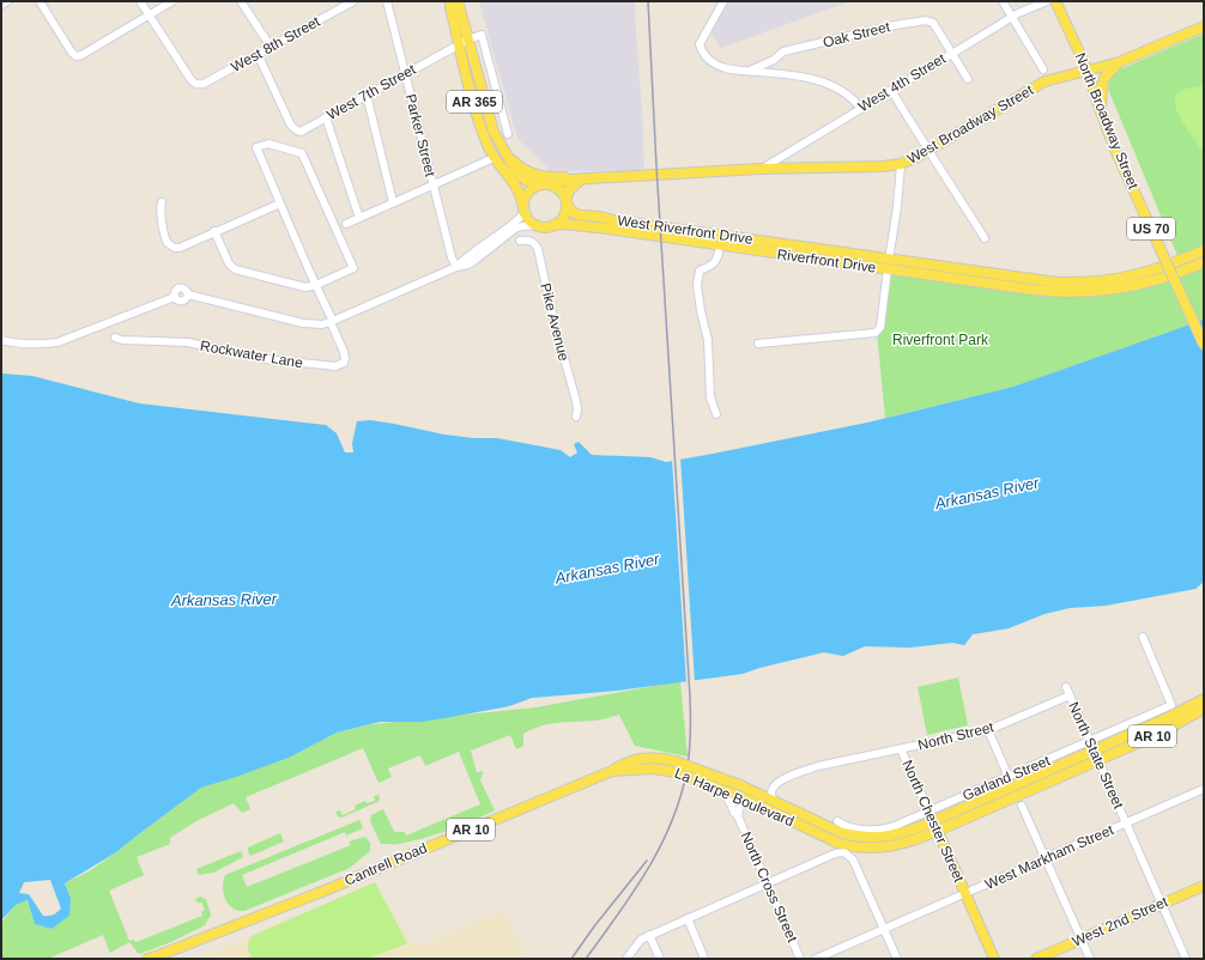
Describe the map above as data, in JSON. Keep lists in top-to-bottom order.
{
  "streets": {
    "main road": [
      "AR 365",
      "North Broadway Street",
      "West Broadway Street",
      "US 70",
      "West Riverfront Drive",
      "Riverfront Drive",
      "AR 10",
      "La Harpe Boulevard",
      "North Chester Street",
      "Cantrell Road",
      "West 2nd Street"
    ],
    "street": [
      "Oak Street",
      "West 8th Street",
      "West 4th Street",
      "West 7th Street",
      "Parker Street",
      "Pike Avenue",
      "Rockwater Lane",
      "North Street",
      "North State Street",
      "Garland Street",
      "West Markham Street",
      "North Cross Street"
    ]
  },
  "crossings": [
    ["Oak Street", "West 4th Street"],
    ["West 8th Street", "West 7th Street"],
    ["West 4th Street", "West Broadway Street"],
    ["West 7th Street", "AR 365"],
    ["West 7th Street", "Parker Street"],
    ["AR 365", "West Broadway Street"],
    ["AR 365", "West Riverfront Drive"],
    ["AR 365", "Riverfront Drive"],
    ["North Broadway Street", "West Broadway Street"],
    ["North Broadway Street", "US 70"],
    ["West Broadway Street", "US 70"],
    ["West Broadway Street", "West Riverfront Drive"],
    ["West Broadway Street", "Riverfront Drive"],
    ["West Riverfront Drive", "Riverfront Drive"],
    ["North Street", "North State Street"],
    ["North Street", "La Harpe Boulevard"],
    ["North Street", "North Chester Street"],
    ["North State Street", "Garland Street"],
    ["North State Street", "La Harpe Boulevard"],
    ["North State Street", "West Markham Street"],
    ["North State Street", "West 2nd Street"],
    ["Garland Street", "La Harpe Boulevard"],
    ["Garland Street", "North Chester Street"],
    ["La Harpe Boulevard", "North Chester Street"],
    ["La Harpe Boulevard", "Cantrell Road"],
    ["La Harpe Boulevard", "North Cross Street"],
    ["North Chester Street", "West Markham Street"]
  ],
  "water": ["Arkansas River"],
  "parks": ["Riverfront Park"]
}
